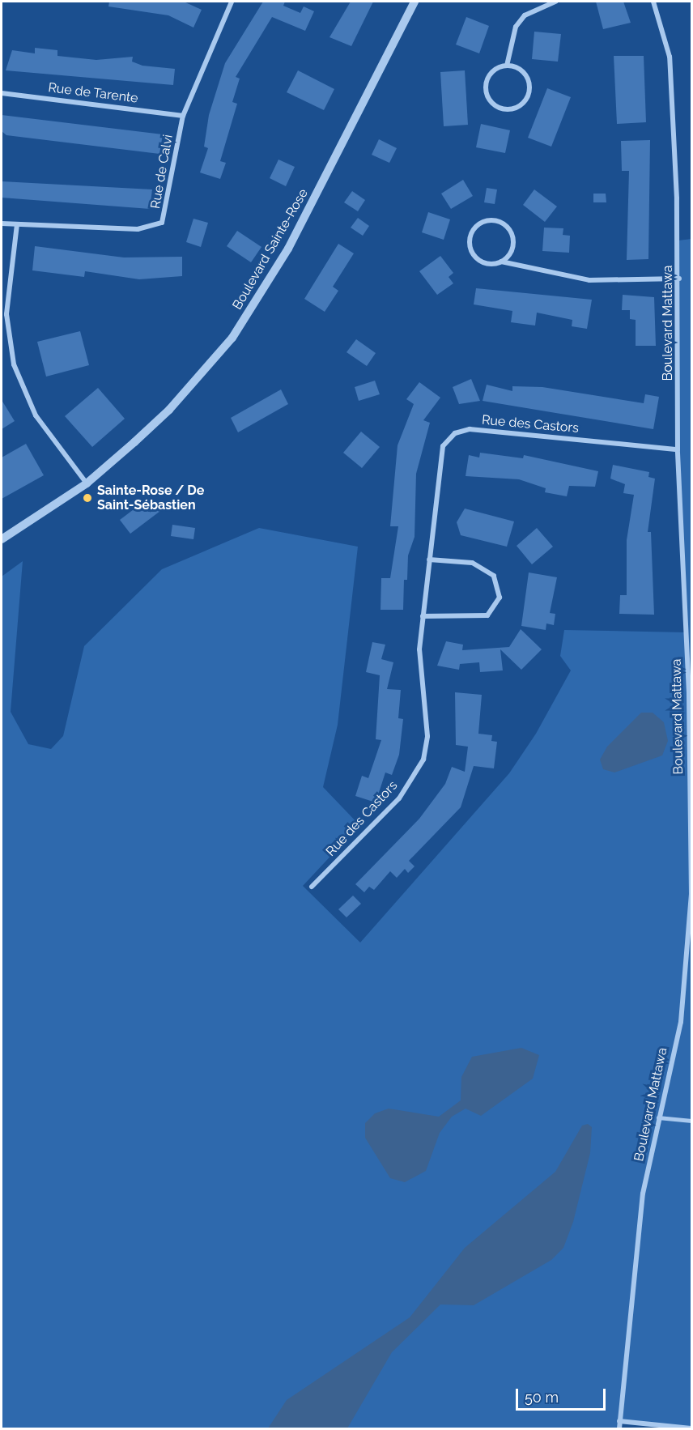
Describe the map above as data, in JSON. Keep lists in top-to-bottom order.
{
  "streets": {
    "street": [
      "Rue de Tarente",
      "Rue de Calvi",
      "Boulevard Sainte-Rose",
      "Boulevard Mattawa",
      "Rue des Castors"
    ]
  },
  "crossings": [
    ["Rue de Tarente", "Rue de Calvi"],
    ["Boulevard Mattawa", "Rue des Castors"]
  ],
  "places": ["Sainte-Rose / De Saint-Sébastien"],
  "scale_bar": "50 m"
}
